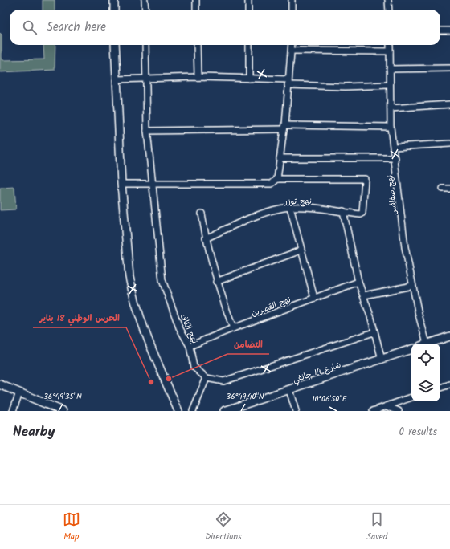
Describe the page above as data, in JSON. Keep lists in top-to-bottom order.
{
  "streets": {
    "street": [
      "نهج صفاقس",
      "نهج توزر",
      "نهج القصرين",
      "نهج الكاف",
      "شارع 14 جانفي"
    ]
  },
  "crossings": [
    ["نهج القصرين", "نهج الكاف"]
  ],
  "places": ["التضامن", "الحرس الوطني 18 يناير"],
  "page": {
    "search": "Search here",
    "heading": ["Nearby", "0 results"],
    "nav": ["Map", "Directions", "Saved"]
  },
  "coordinates": ["36°49'35\"N", "36°49'40\"N", "10°06'50\"E"]
}
